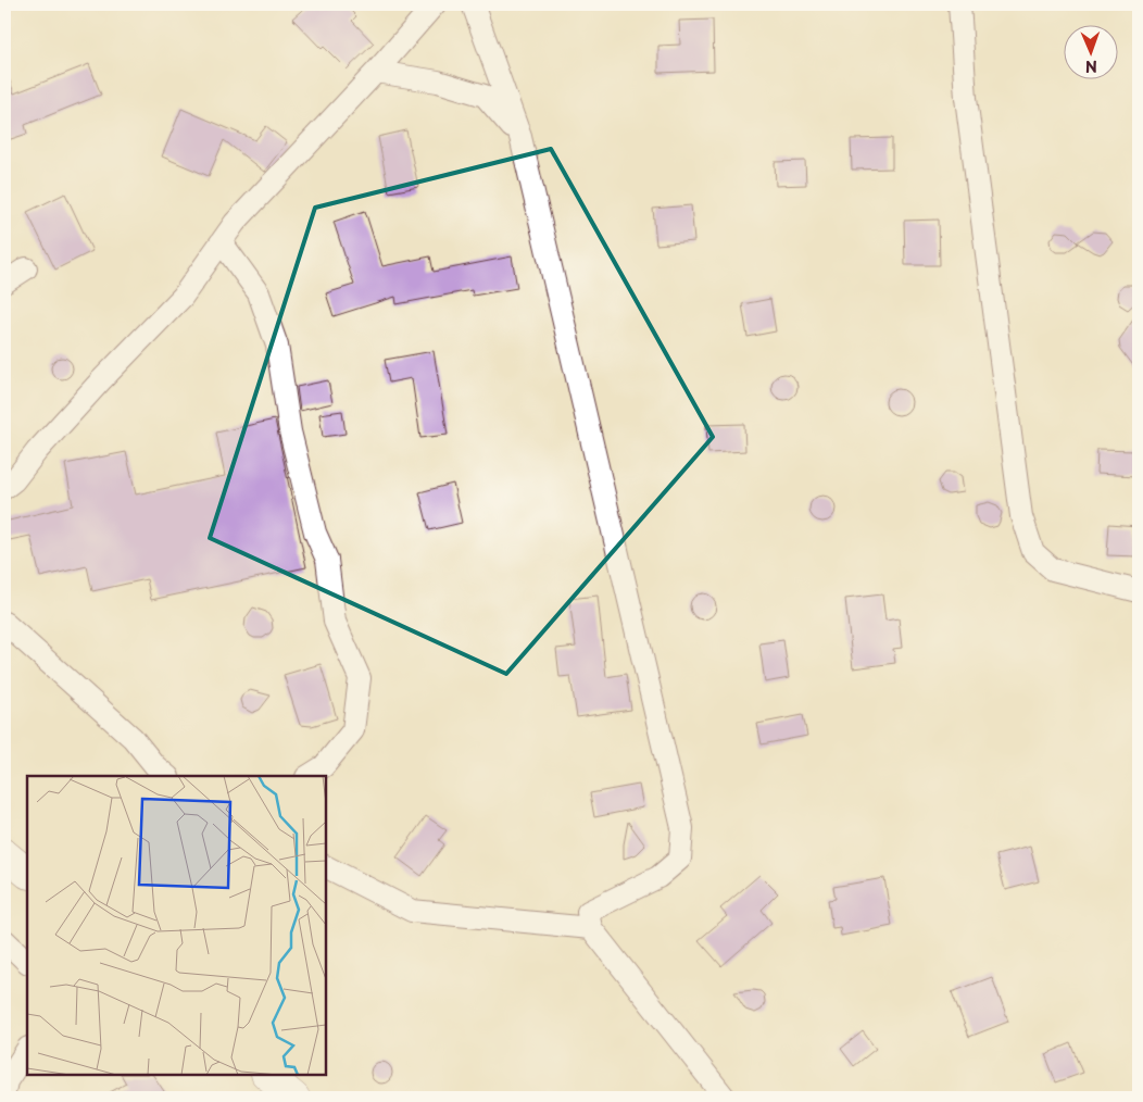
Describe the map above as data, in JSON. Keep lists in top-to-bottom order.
{
  "north": "bottom"
}
